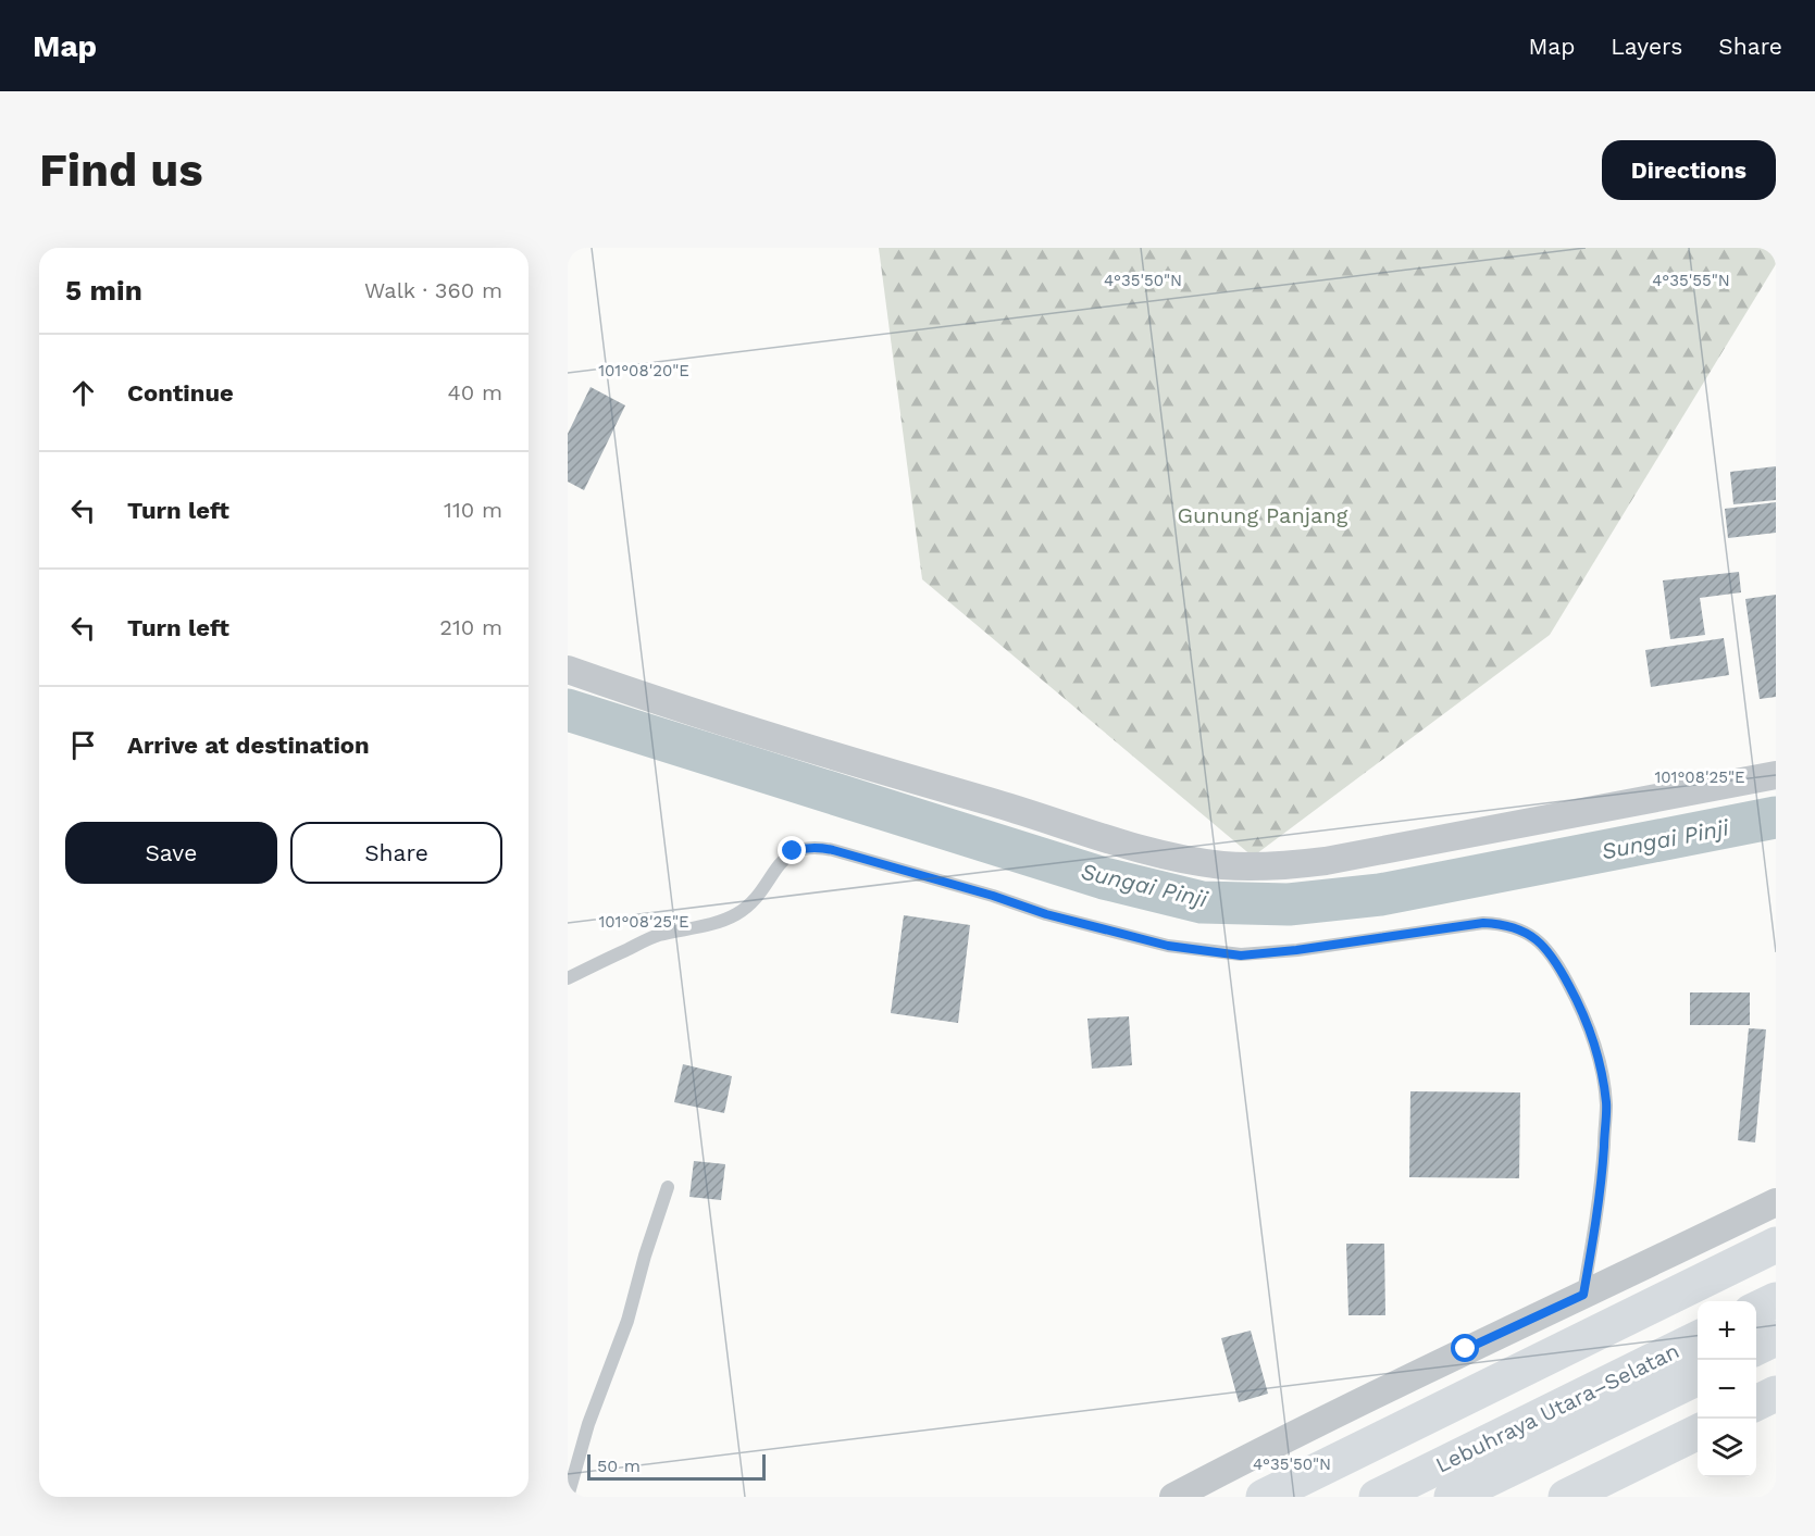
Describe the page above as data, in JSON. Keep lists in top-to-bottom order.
{
  "streets": {
    "main road": ["Lebuhraya Utara–Selatan"]
  },
  "water": ["Sungai Pinji"],
  "parks": ["Gunung Panjang"],
  "scale_bar": "50 m",
  "page": {
    "header": "Map",
    "nav": ["Map", "Layers", "Share"],
    "buttons": [
      "Directions",
      ["Save", "Share"]
    ],
    "title": "Find us",
    "heading": ["5 min", "Walk · 360 m"],
    "list": [
      ["Continue", "40 m"],
      ["Turn left", "110 m"],
      ["Turn left", "210 m"],
      "Arrive at destination"
    ],
    "map_buttons": ["+", "−"],
    "scale": "50 m"
  },
  "coordinates": [
    "4°35'50\"N",
    "4°35'55\"N",
    "101°08'20\"E",
    "101°08'25\"E"
  ]
}
